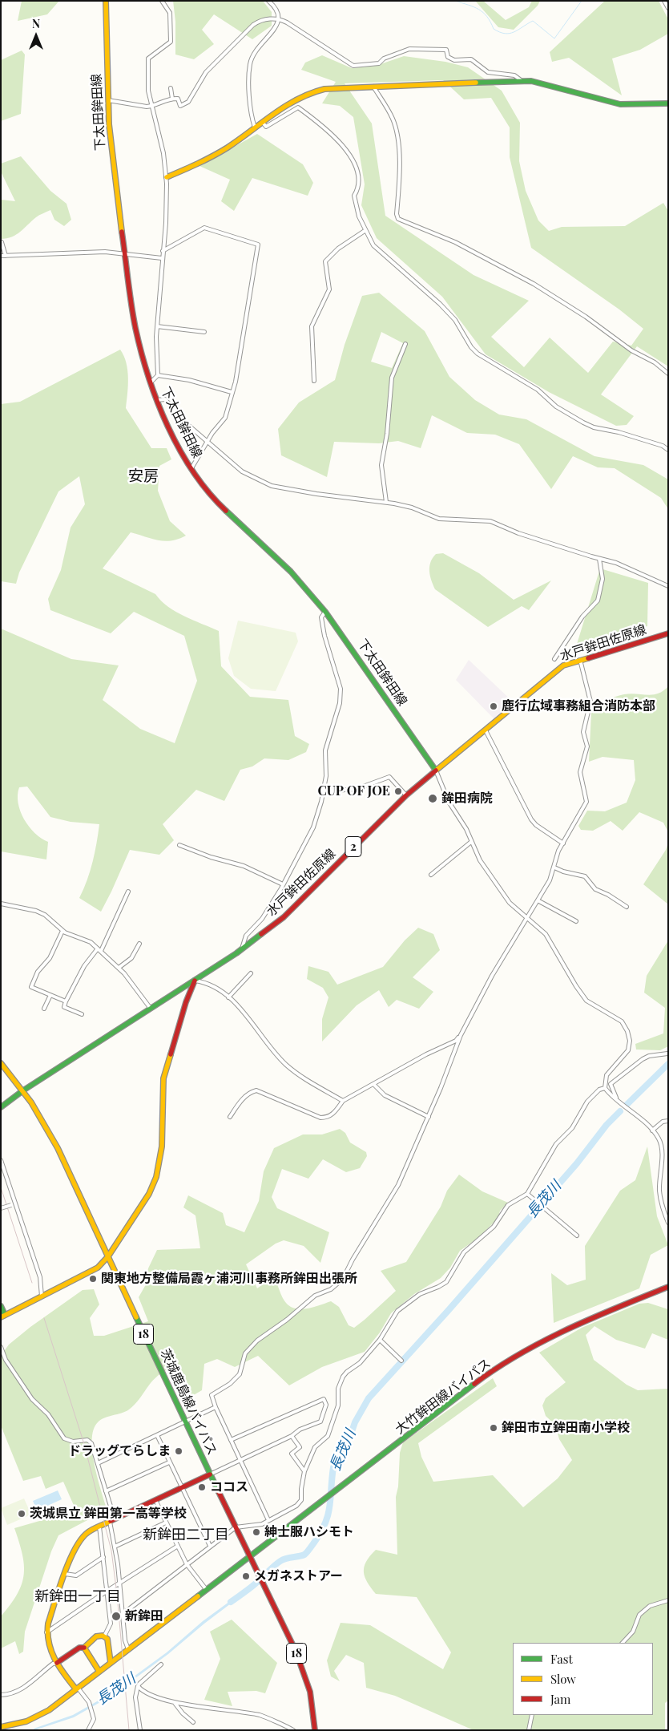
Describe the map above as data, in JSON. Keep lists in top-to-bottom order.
{
  "streets": {
    "main road": [
      "下太田鉾田線",
      "水戸鉾田佐原線",
      "2",
      "18",
      "大竹鉾田線バイパス",
      "茨城鹿島線バイパス"
    ]
  },
  "crossings": [
    ["下太田鉾田線", "水戸鉾田佐原線"],
    ["水戸鉾田佐原線", "茨城鹿島線バイパス"],
    ["大竹鉾田線バイパス", "茨城鹿島線バイパス"]
  ],
  "districts": ["安房", "新鉾田二丁目", "新鉾田一丁目"],
  "water": ["長茂川"],
  "places": [
    "鹿行広域事務組合消防本部",
    "CUP OF JOE",
    "鉾田病院",
    "関東地方整備局霞ヶ浦河川事務所鉾田出張所",
    "鉾田市立鉾田南小学校",
    "ドラッグてらしま",
    "ココス",
    "茨城県立 鉾田第一高等学校",
    "紳士服ハシモト",
    "メガネストアー",
    "新鉾田"
  ],
  "legend": ["Fast", "Slow", "Jam"],
  "north": "top"
}
